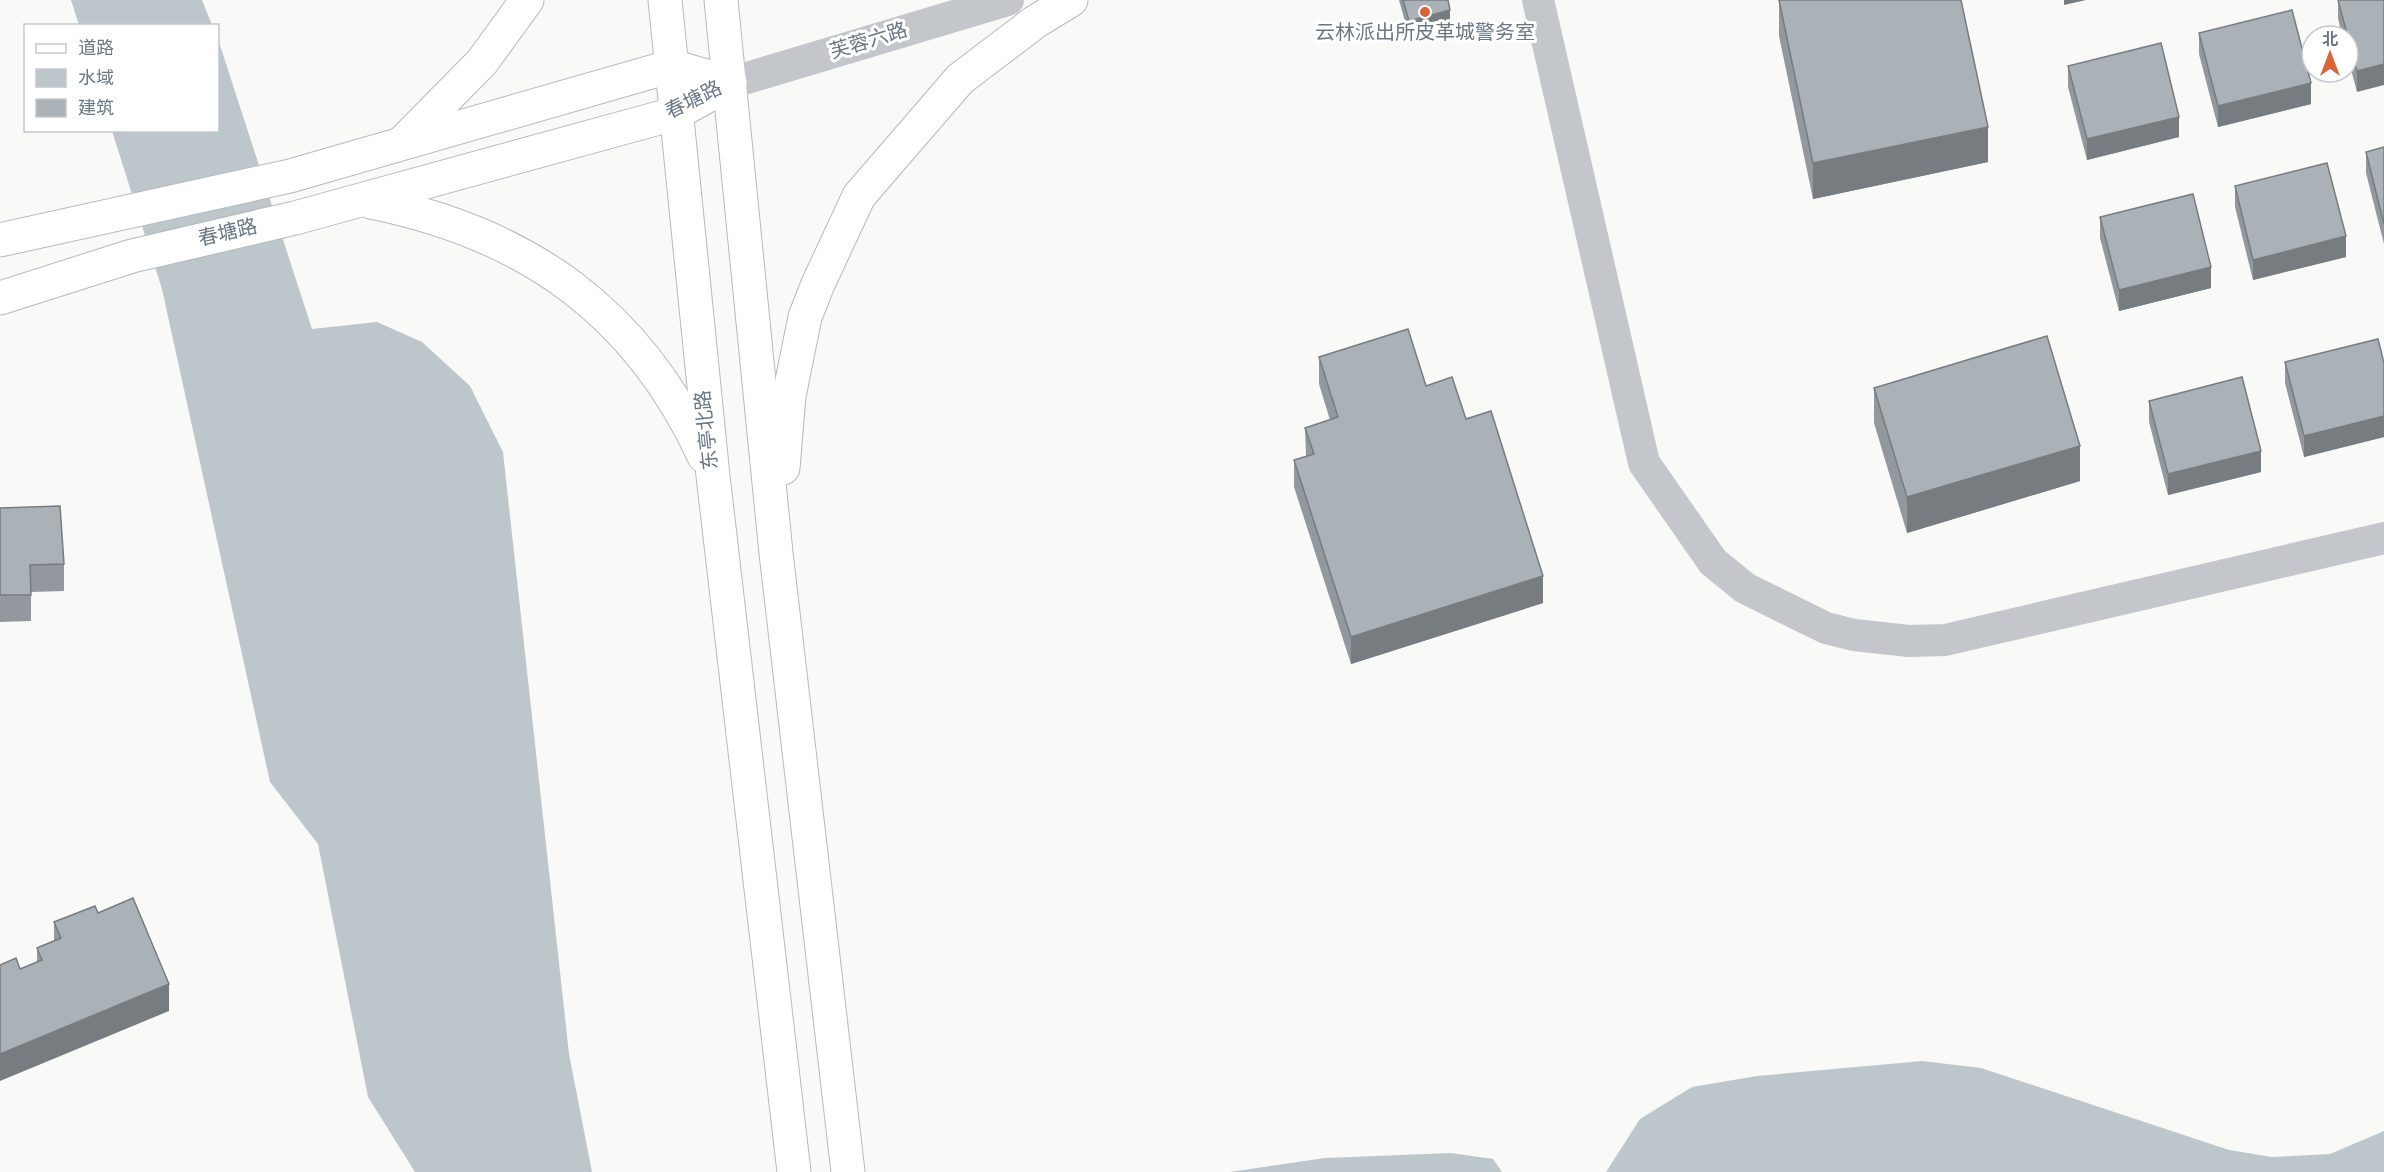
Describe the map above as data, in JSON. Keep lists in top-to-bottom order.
{
  "streets": {
    "main road": ["春塘路", "东亭北路"],
    "street": ["芙蓉六路"]
  },
  "crossings": [
    ["芙蓉六路", "春塘路"],
    ["春塘路", "东亭北路"]
  ],
  "places": ["云林派出所皮革城警务室"],
  "legend": ["道路", "水域", "建筑"],
  "north": "top"
}
